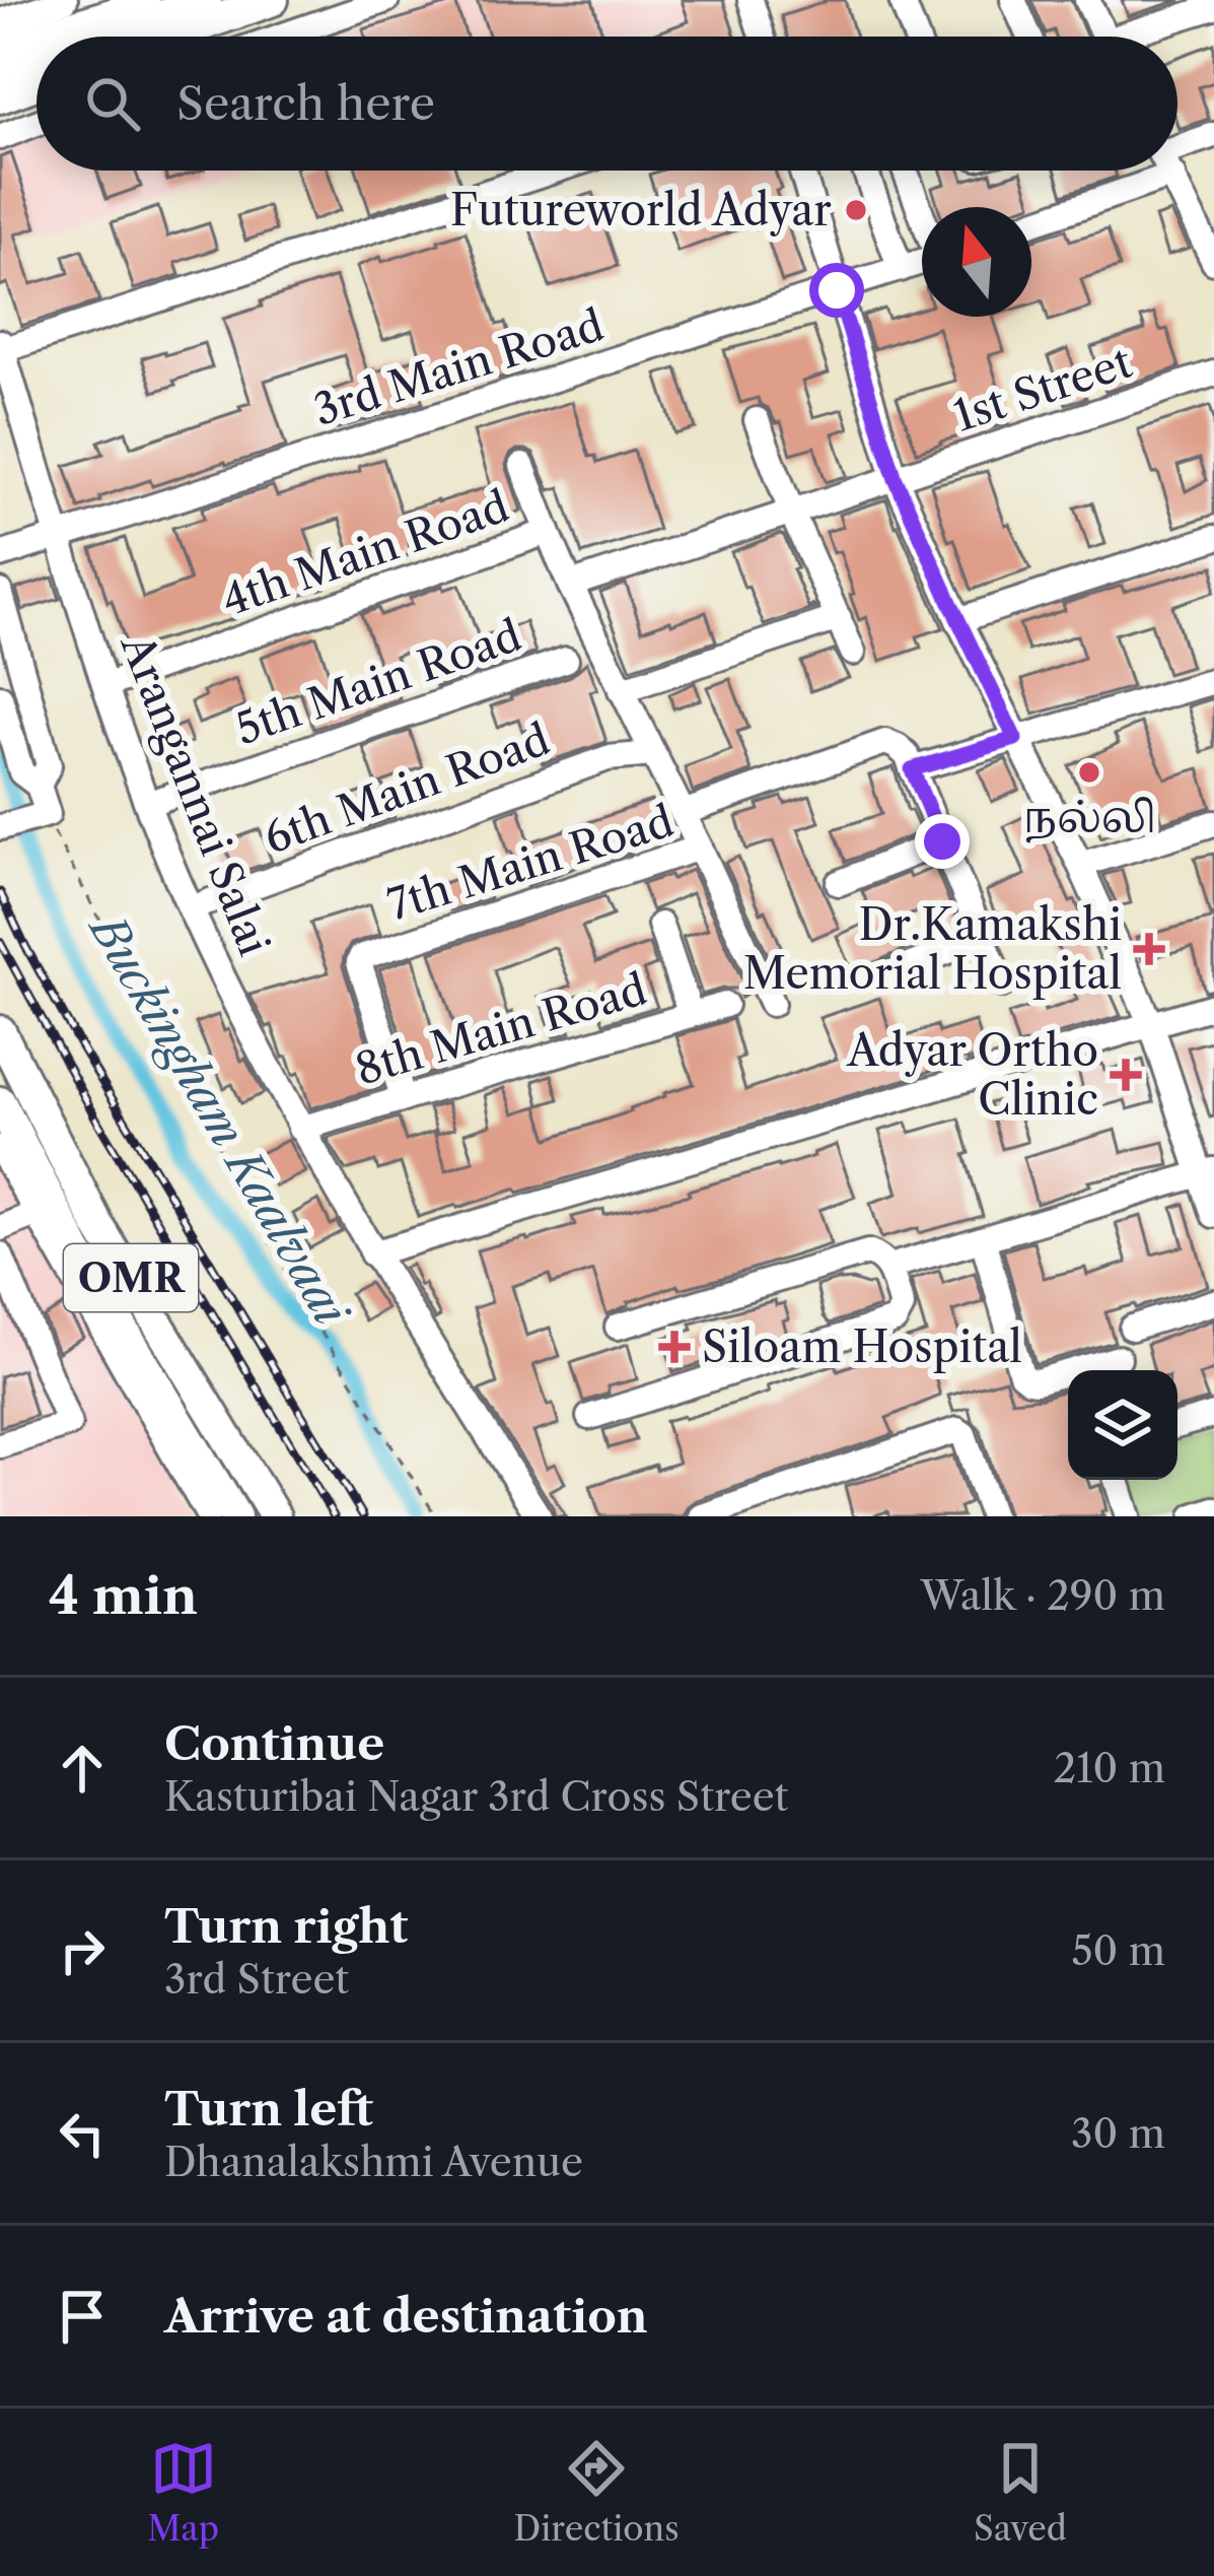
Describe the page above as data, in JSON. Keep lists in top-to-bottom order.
{
  "streets": {
    "main road": ["OMR"],
    "street": [
      "3rd Main Road",
      "1st Street",
      "4th Main Road",
      "5th Main Road",
      "6th Main Road",
      "Arangannai Salai",
      "7th Main Road",
      "8th Main Road"
    ]
  },
  "crossings": [
    ["3rd Main Road", "Arangannai Salai"],
    ["4th Main Road", "6th Main Road"],
    ["4th Main Road", "Arangannai Salai"],
    ["4th Main Road", "7th Main Road"],
    ["5th Main Road", "Arangannai Salai"],
    ["6th Main Road", "Arangannai Salai"],
    ["Arangannai Salai", "8th Main Road"],
    ["7th Main Road", "8th Main Road"]
  ],
  "water": ["Buckingham Kaalvaai"],
  "places": {
    "other": ["Futureworld Adyar", "நல்லி"],
    "health": ["Dr.Kamakshi Memorial Hospital", "Adyar Ortho Clinic", "Siloam Hospital"]
  },
  "north": "top",
  "page": {
    "search": "Search here",
    "heading": ["4 min", "Walk · 290 m"],
    "list": [
      ["Continue", "Kasturibai Nagar 3rd Cross Street", "210 m"],
      ["Turn right", "3rd Street", "50 m"],
      ["Turn left", "Dhanalakshmi Avenue", "30 m"],
      "Arrive at destination"
    ],
    "nav": ["Map", "Directions", "Saved"]
  }
}
